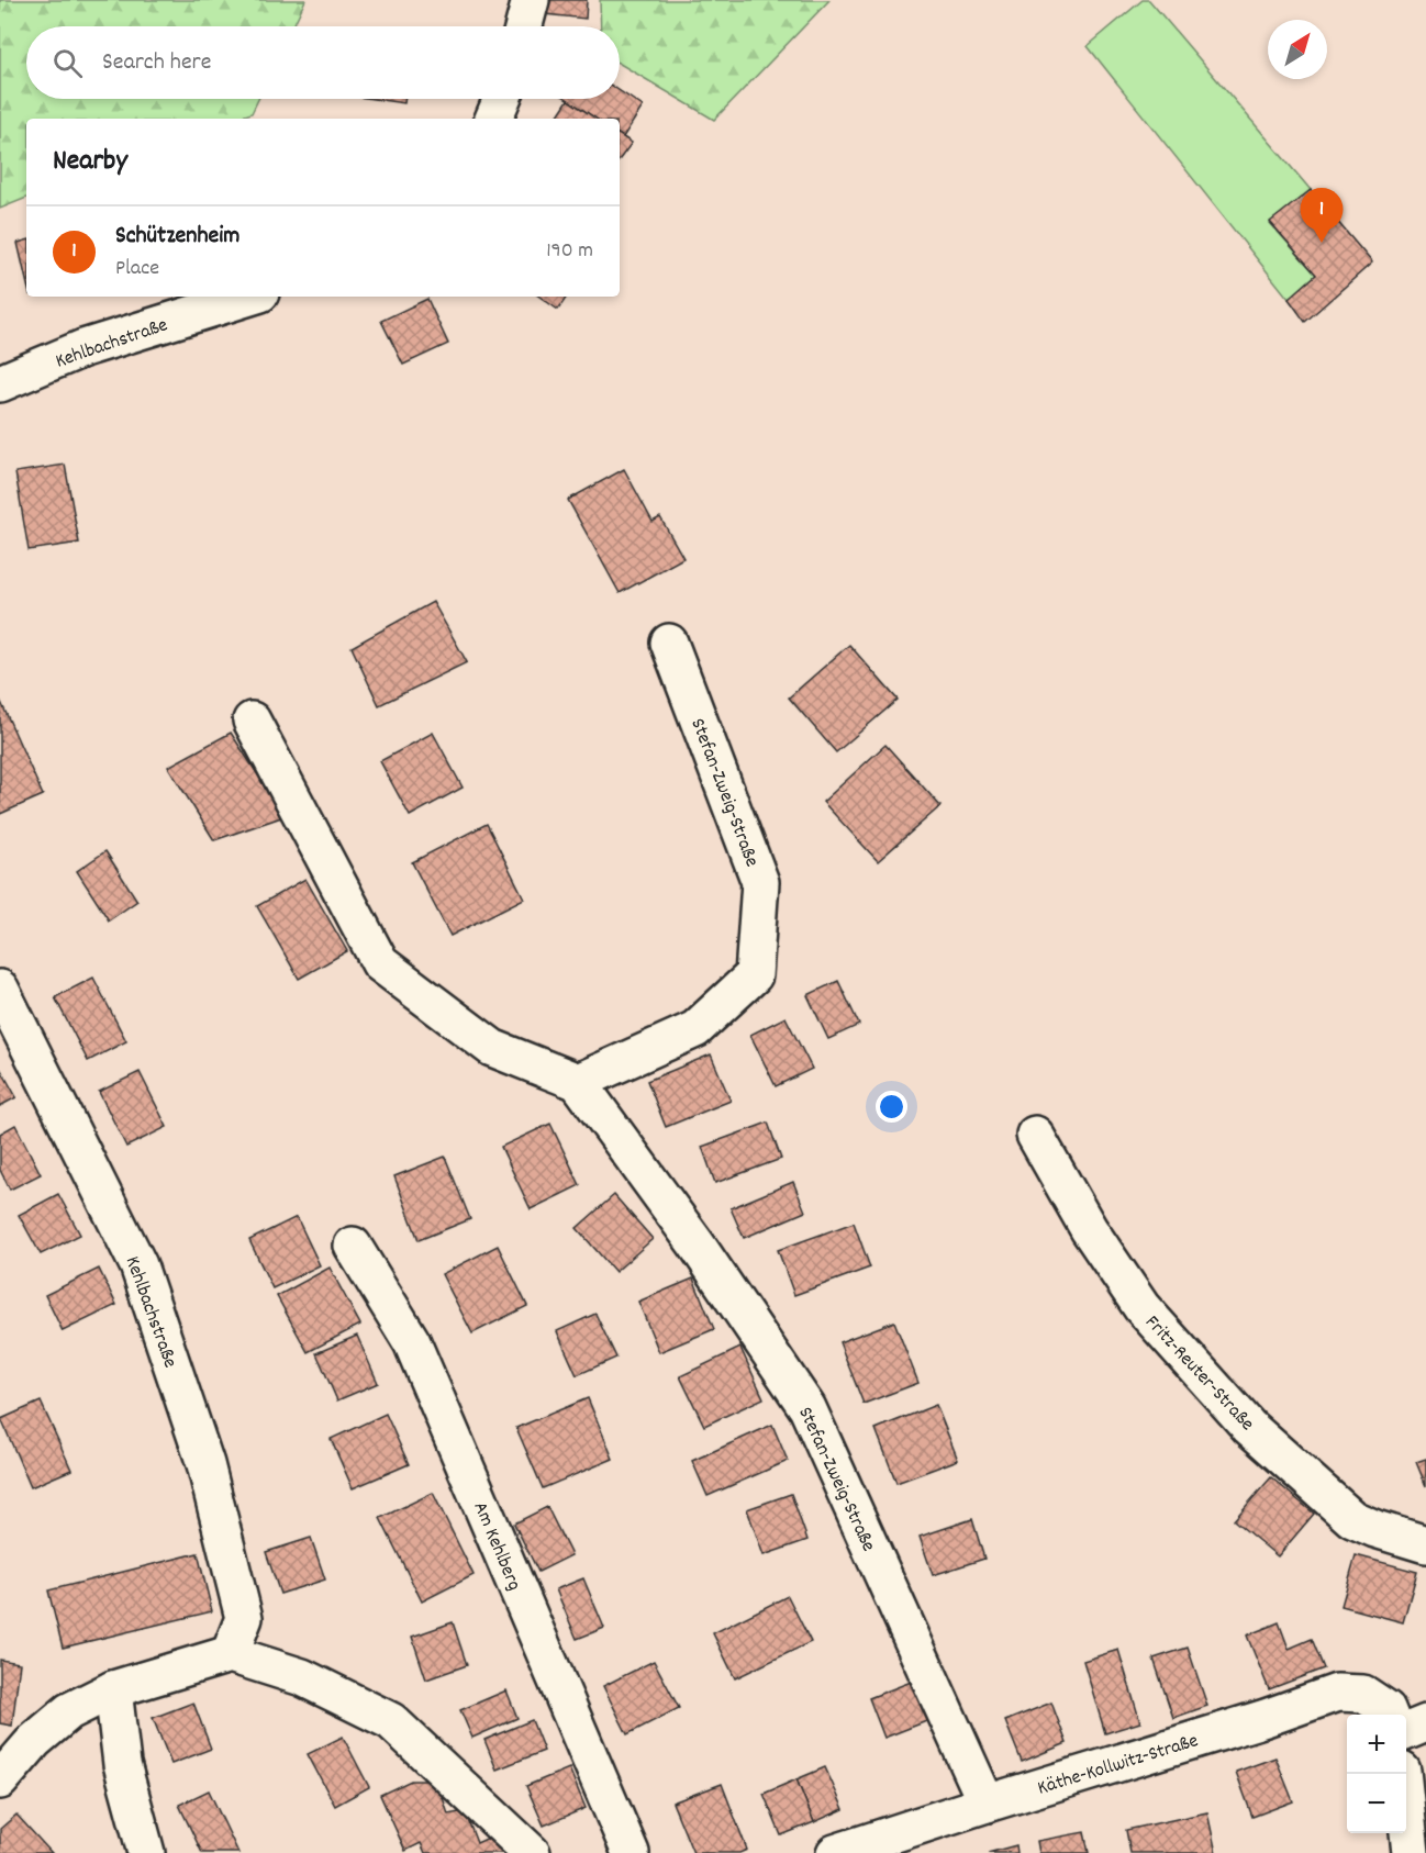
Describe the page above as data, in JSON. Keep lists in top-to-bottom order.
{
  "streets": {
    "street": [
      "Kehlbachstraße",
      "Stefan-Zweig-Straße",
      "Fritz-Reuter-Straße",
      "Am Kehlberg",
      "Käthe-Kollwitz-Straße"
    ]
  },
  "crossings": [
    ["Stefan-Zweig-Straße", "Käthe-Kollwitz-Straße"]
  ],
  "north": "top right",
  "page": {
    "search": "Search here",
    "heading": "Nearby",
    "pins": "1",
    "list": [
      {
        "mark": "1",
        "name": "Schützenheim",
        "note": "Place",
        "value": "190 m"
      }
    ],
    "map_buttons": ["+", "−"]
  }
}
